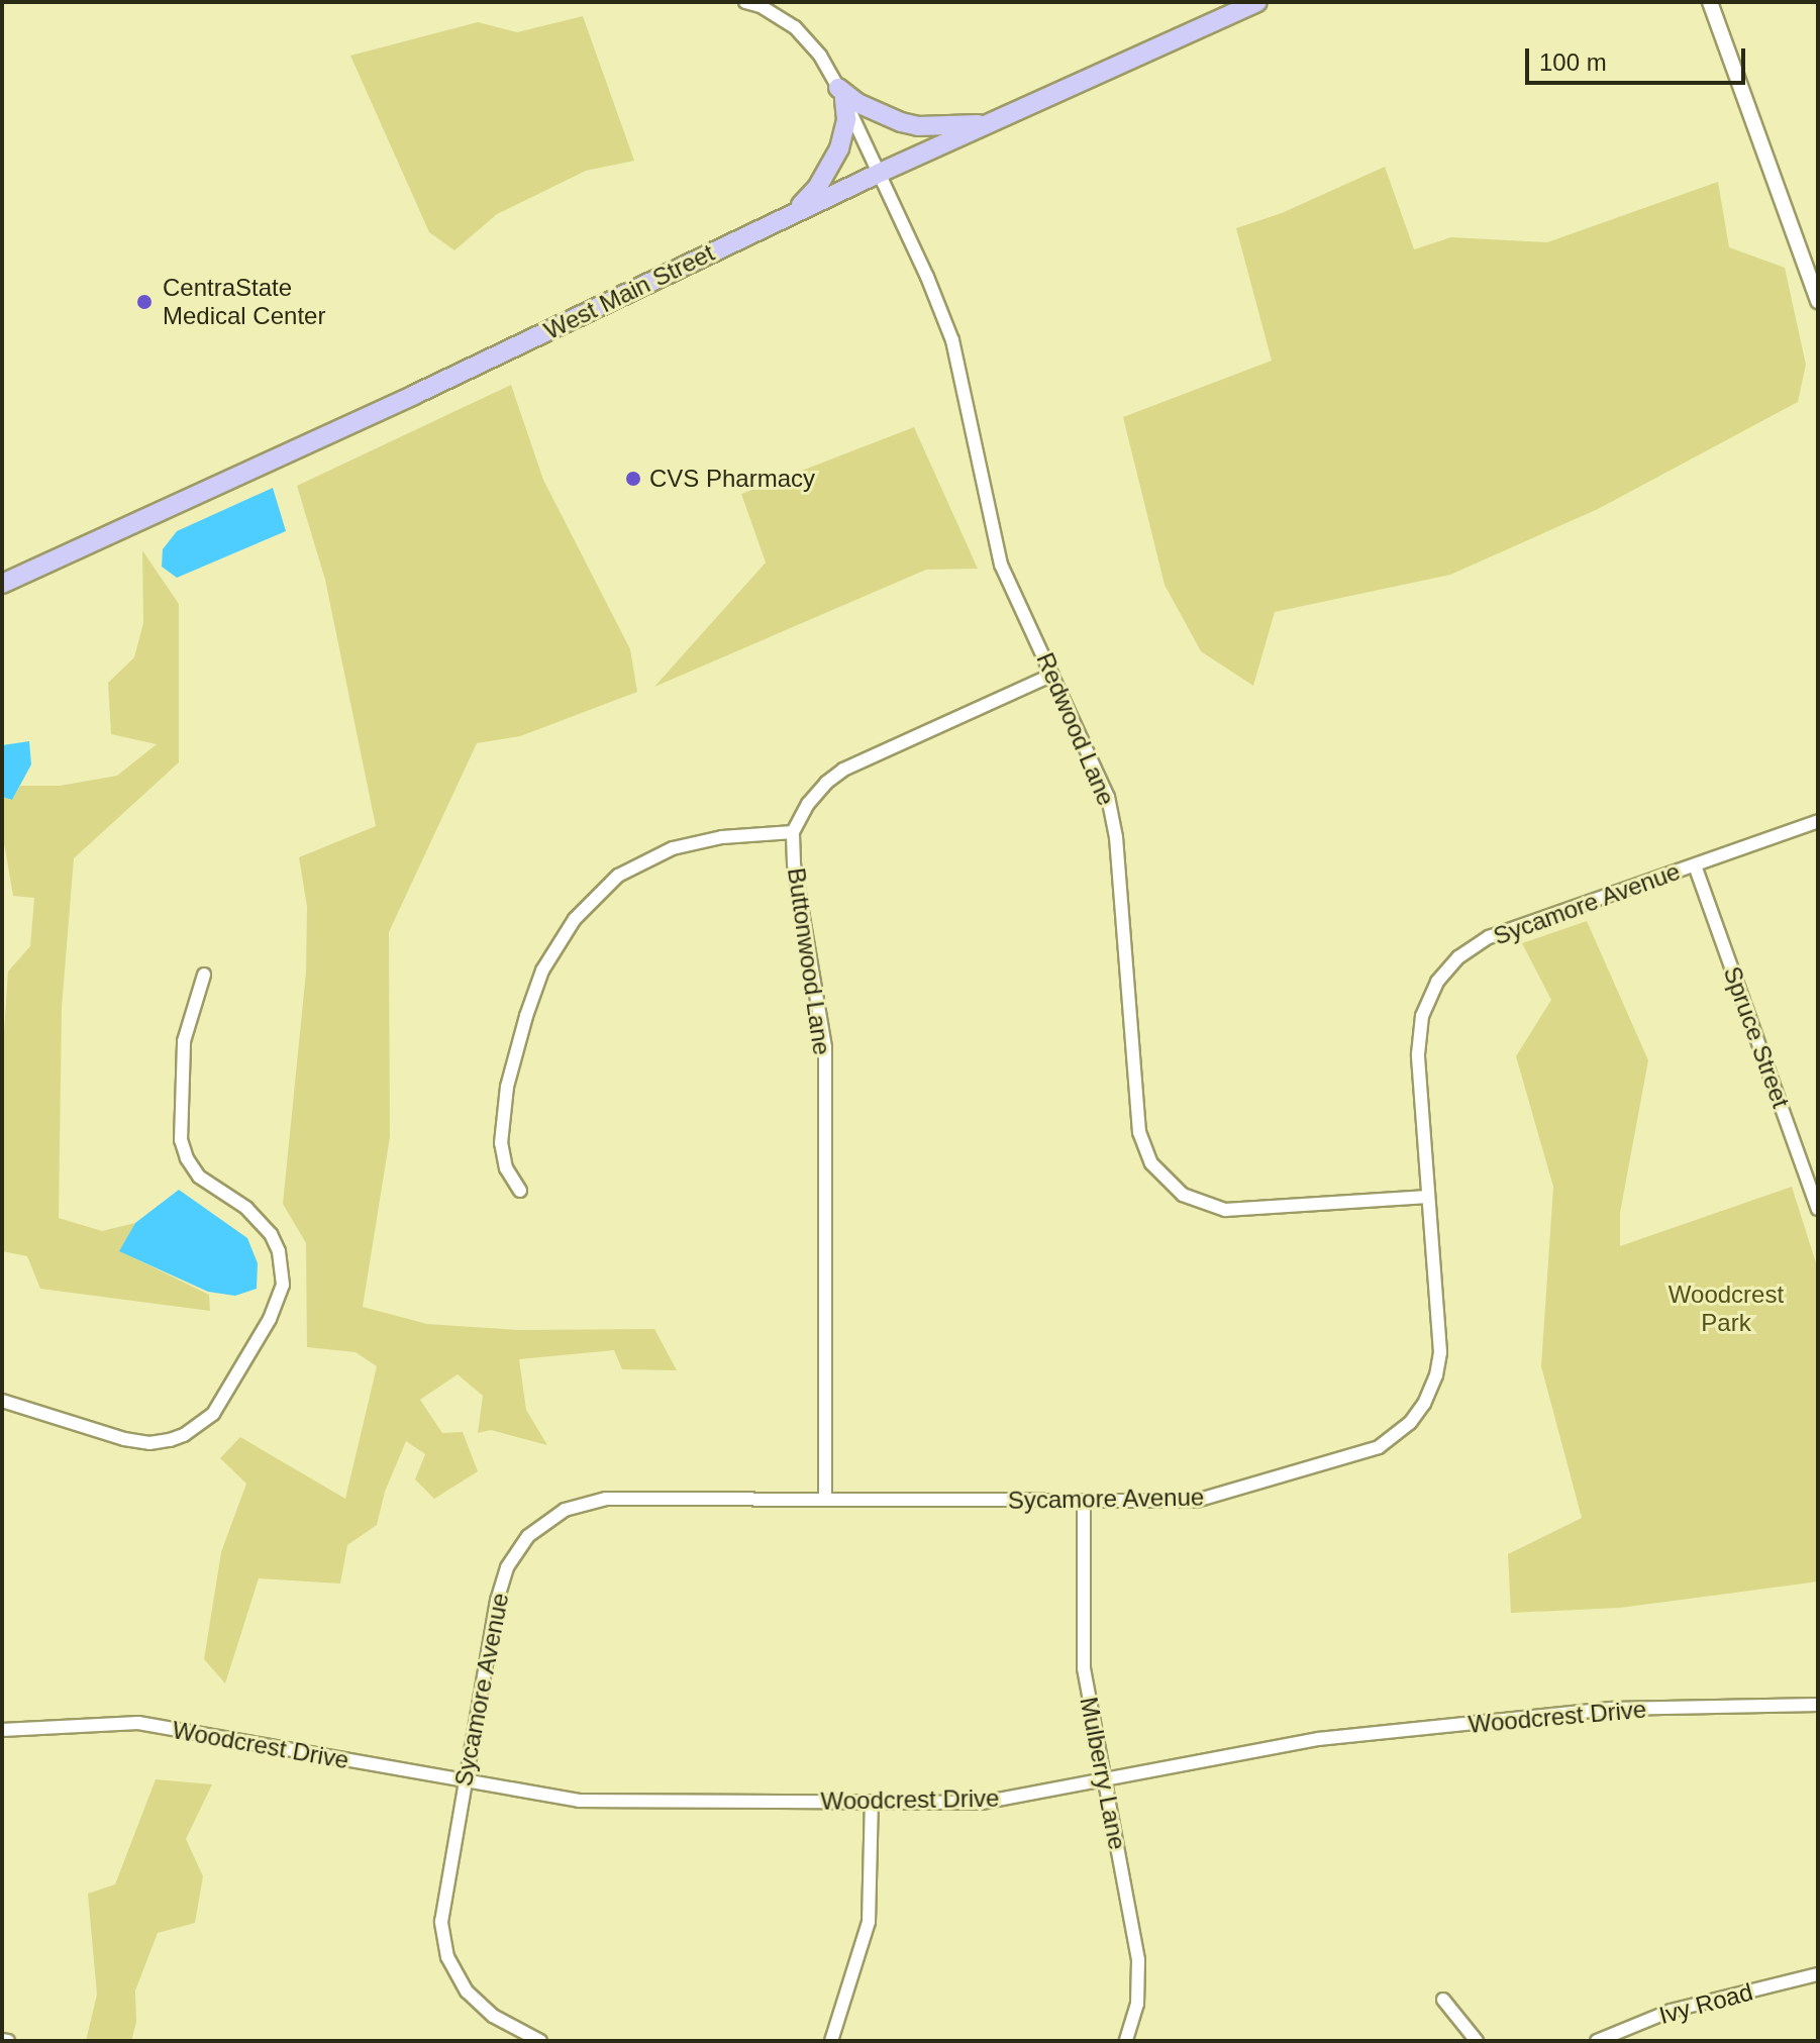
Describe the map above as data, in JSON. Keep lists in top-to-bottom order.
{
  "streets": {
    "main road": ["West Main Street"],
    "street": [
      "Redwood Lane",
      "Sycamore Avenue",
      "Buttonwood Lane",
      "Spruce Street",
      "Woodcrest Drive",
      "Mulberry Lane",
      "Ivy Road"
    ]
  },
  "crossings": [
    ["West Main Street", "Redwood Lane"],
    ["Redwood Lane", "Sycamore Avenue"],
    ["Redwood Lane", "Buttonwood Lane"],
    ["Sycamore Avenue", "Buttonwood Lane"],
    ["Sycamore Avenue", "Spruce Street"],
    ["Sycamore Avenue", "Woodcrest Drive"],
    ["Sycamore Avenue", "Mulberry Lane"],
    ["Woodcrest Drive", "Mulberry Lane"]
  ],
  "parks": ["Woodcrest Park"],
  "places": ["CentraState Medical Center", "CVS Pharmacy"],
  "scale_bar": "100 m"
}
